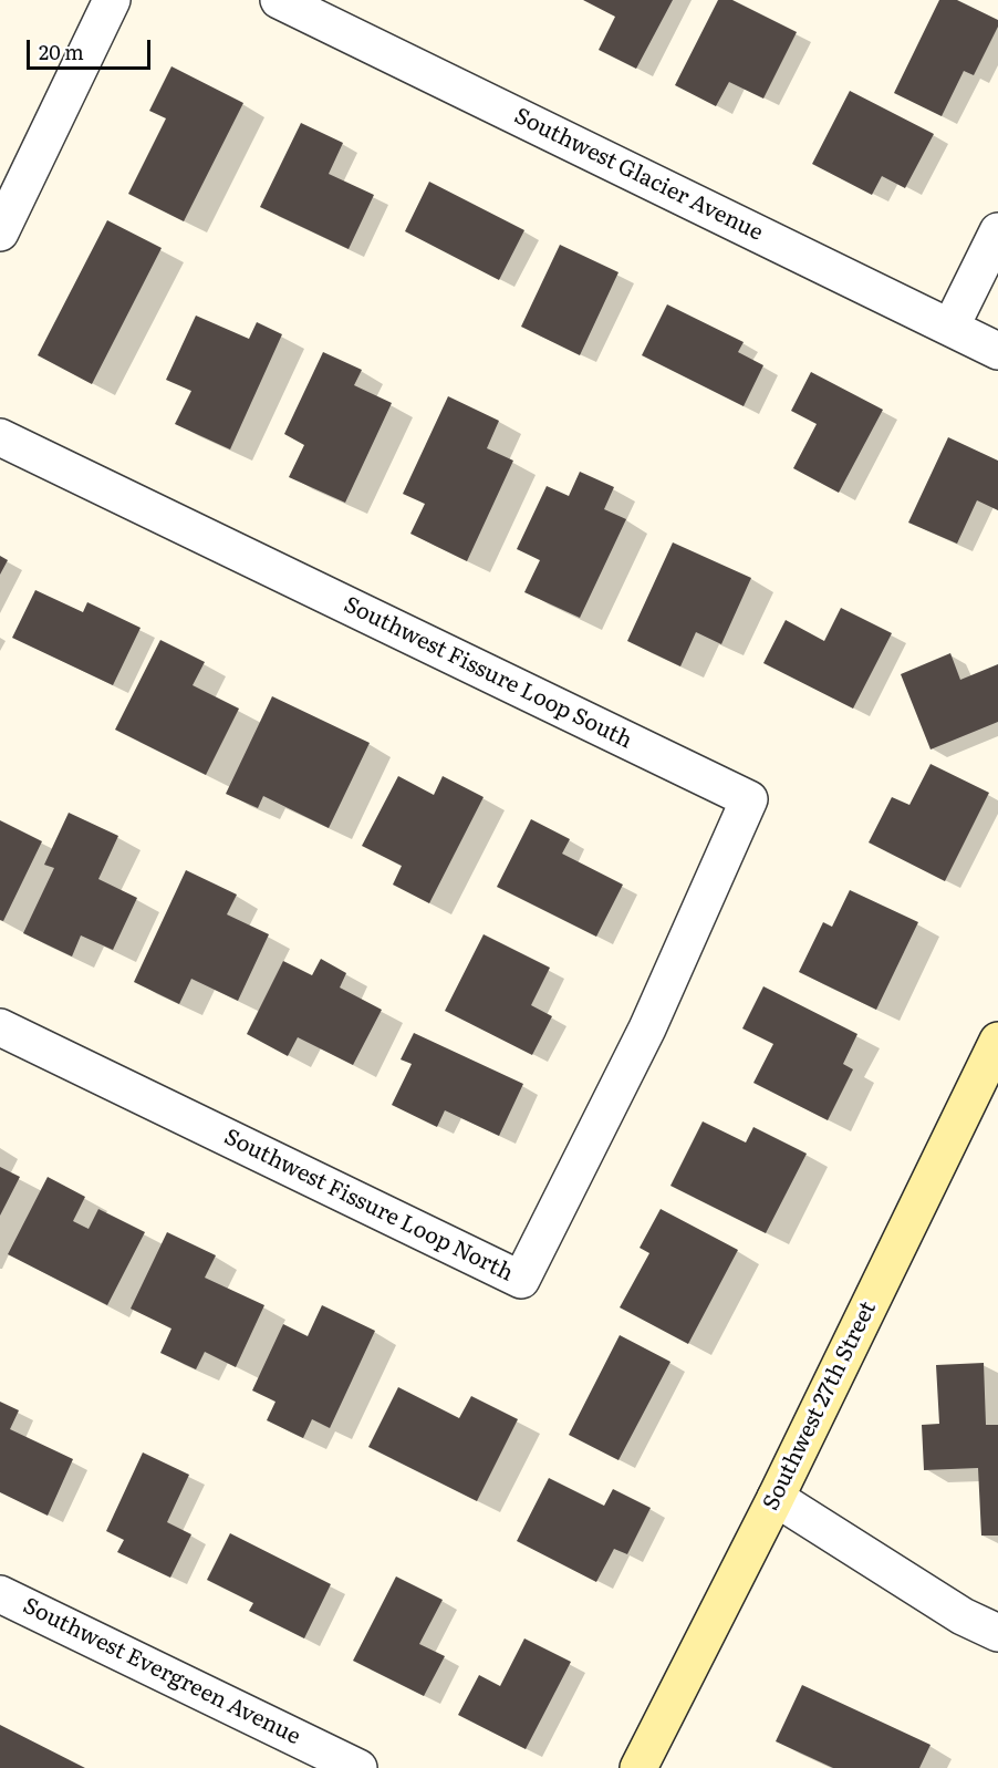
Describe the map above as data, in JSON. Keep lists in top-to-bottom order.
{
  "streets": {
    "street": [
      "Southwest Glacier Avenue",
      "Southwest Fissure Loop South",
      "Southwest Fissure Loop North",
      "Southwest 27th Street",
      "Southwest Evergreen Avenue"
    ]
  },
  "crossings": [
    ["Southwest Fissure Loop South", "Southwest Fissure Loop North"]
  ],
  "scale_bar": "20 m"
}
